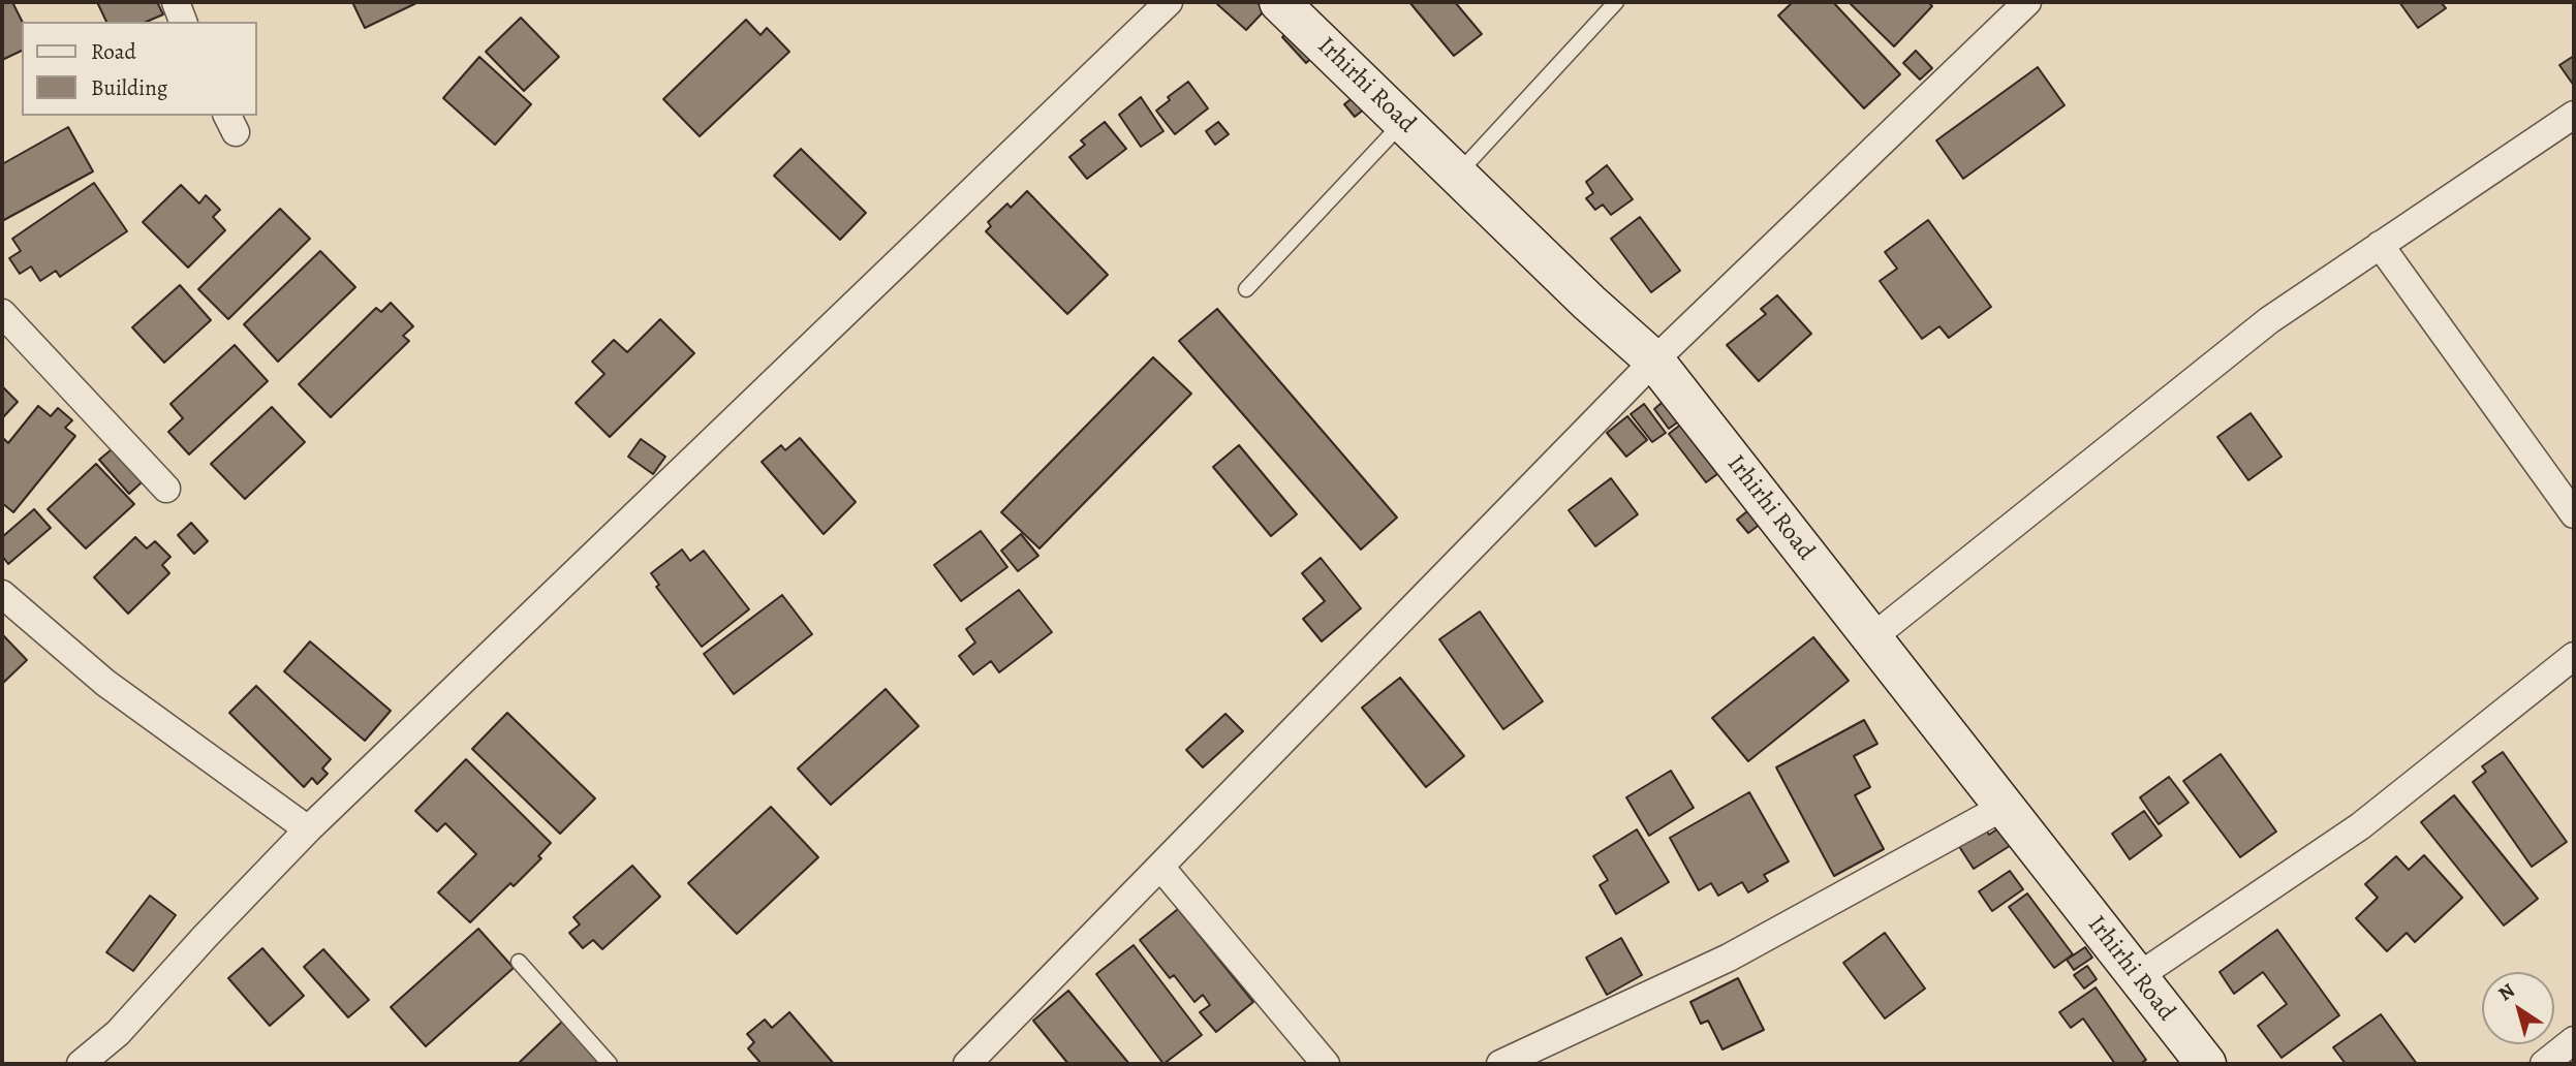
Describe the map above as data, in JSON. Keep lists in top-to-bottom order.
{
  "streets": {
    "street": ["Irhirhi Road"]
  },
  "legend": ["Road", "Building"],
  "north": "top left"
}
